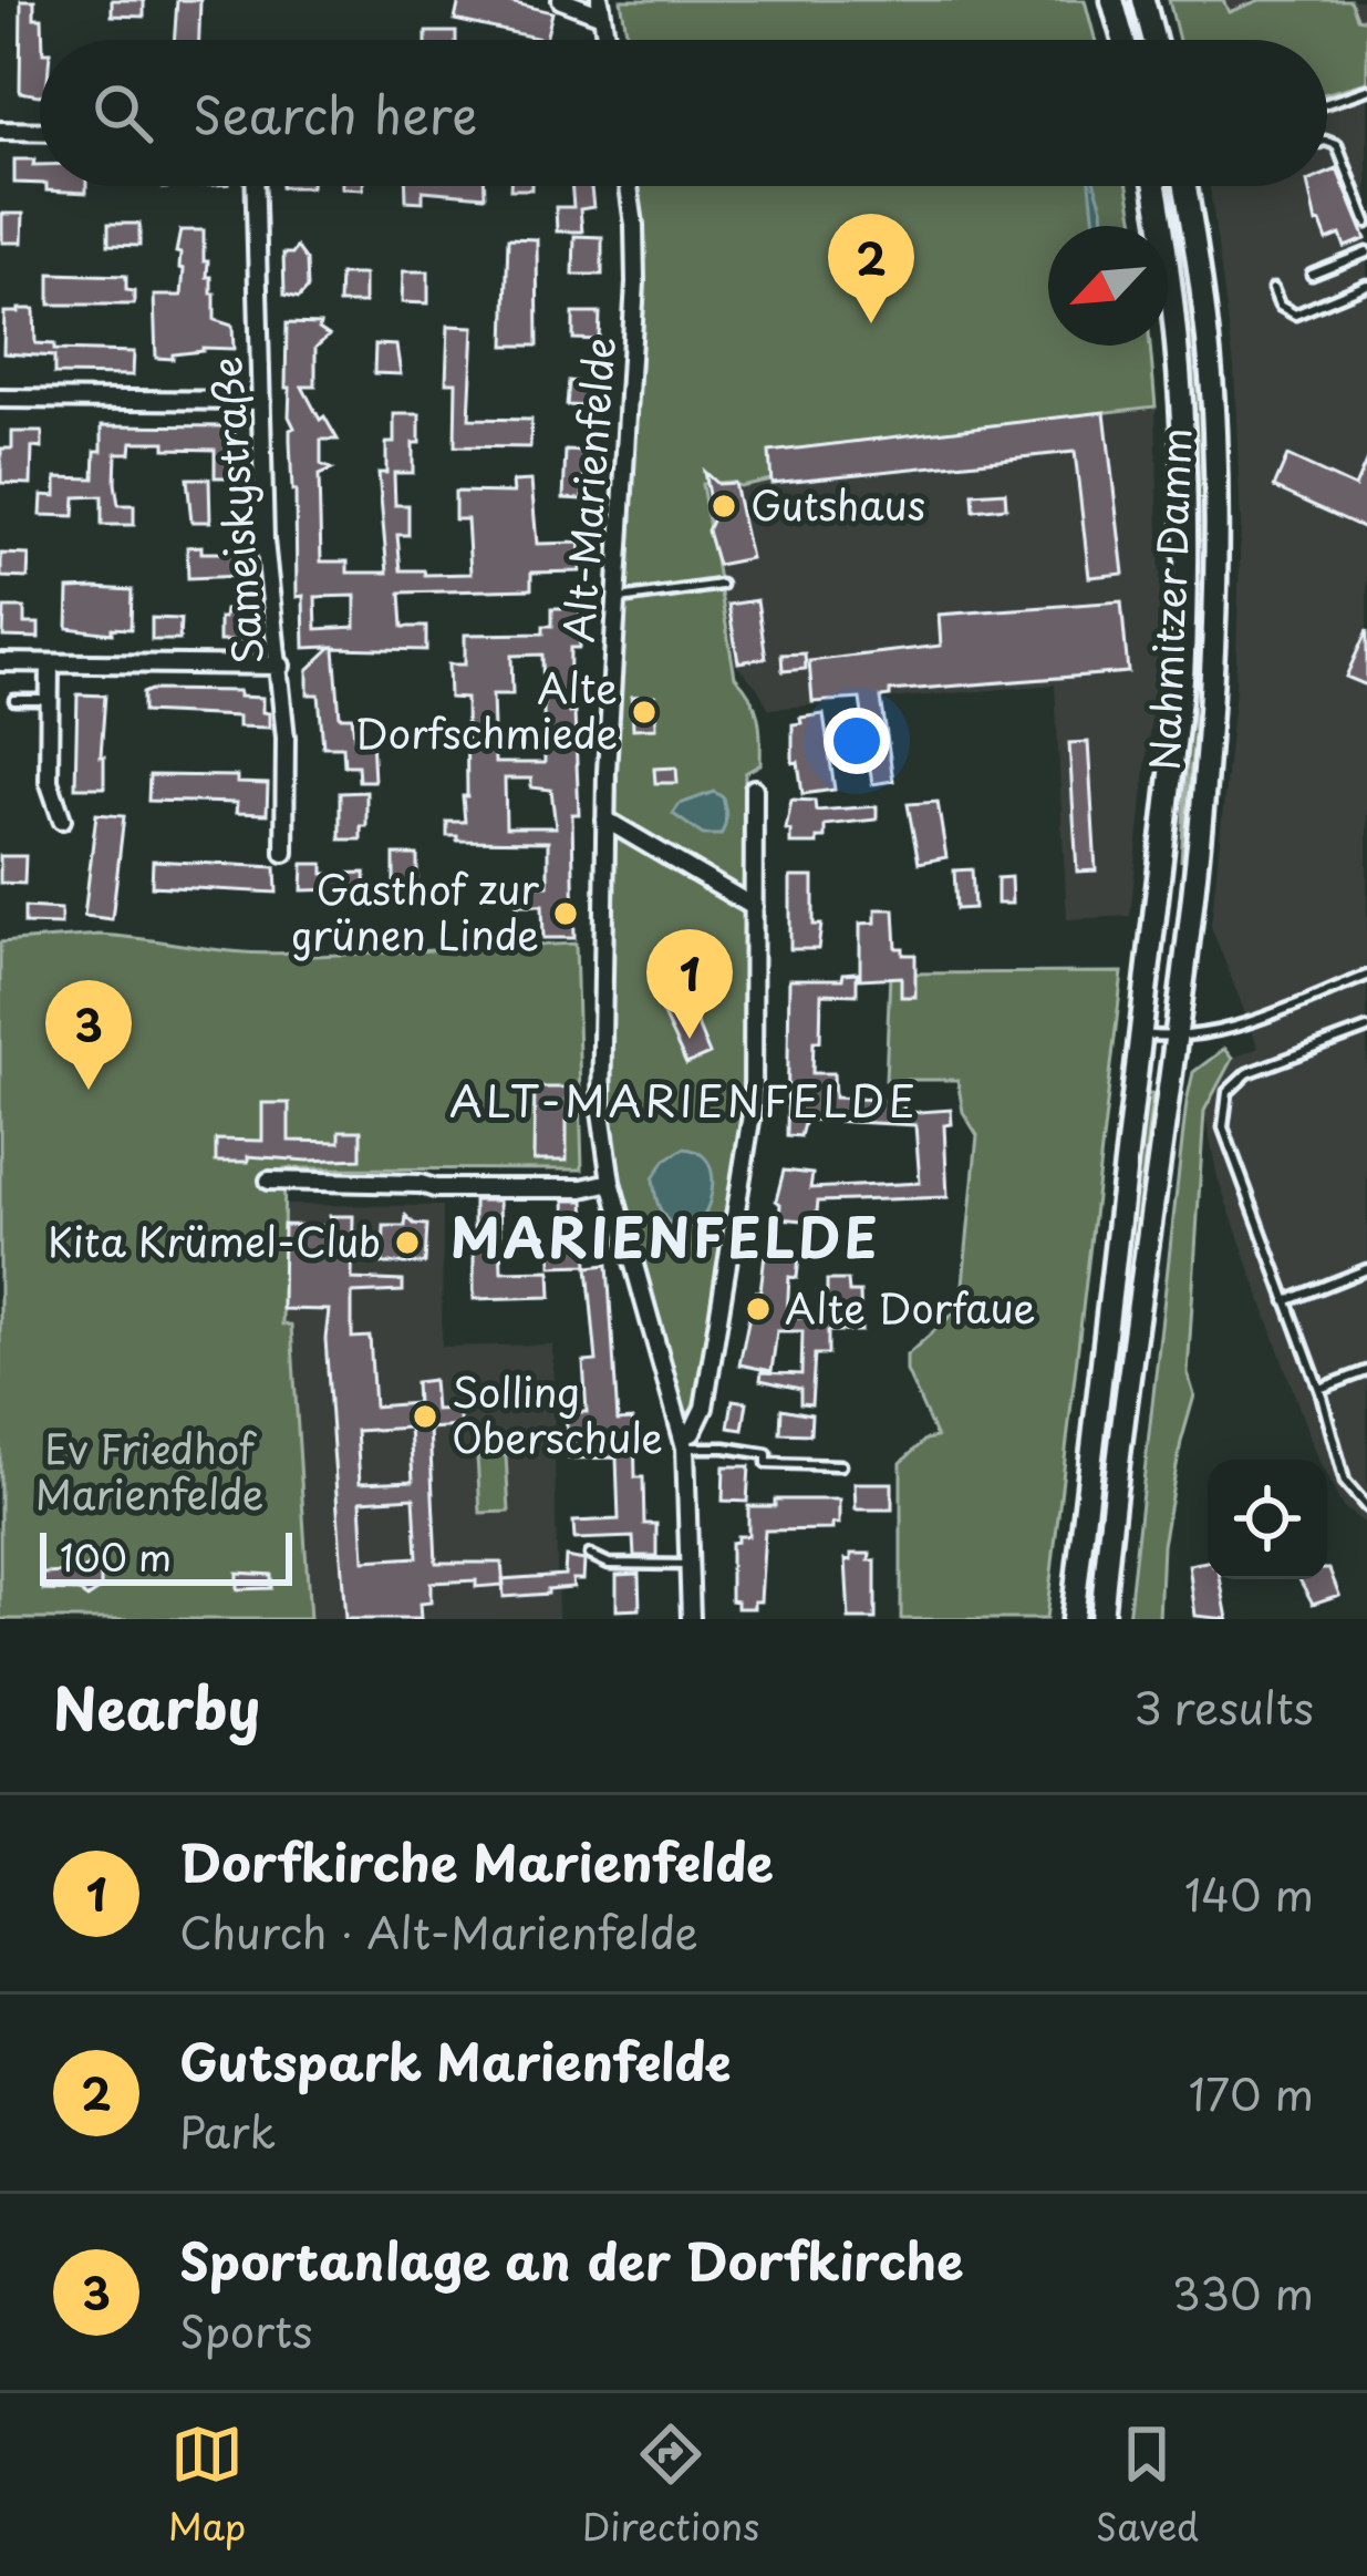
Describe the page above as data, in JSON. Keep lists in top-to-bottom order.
{
  "streets": {
    "main road": ["Nahmitzer Damm"],
    "street": ["Alt-Marienfelde", "Sameiskystraße"]
  },
  "districts": ["ALT-MARIENFELDE", "MARIENFELDE"],
  "parks": ["Ev Friedhof Marienfelde"],
  "places": [
    "Gutshaus",
    "Alte Dorfschmiede",
    "Gasthof zur grünen Linde",
    "Kita Krümel-Club",
    "Alte Dorfaue",
    "Solling Oberschule"
  ],
  "scale_bar": "100 m",
  "north": "bottom left",
  "page": {
    "search": "Search here",
    "pins": ["2", "1", "3"],
    "scale": "100 m",
    "heading": ["Nearby", "3 results"],
    "list": [
      {
        "mark": "1",
        "name": "Dorfkirche Marienfelde",
        "note": "Church · Alt-Marienfelde",
        "value": "140 m"
      },
      {
        "mark": "2",
        "name": "Gutspark Marienfelde",
        "note": "Park",
        "value": "170 m"
      },
      {
        "mark": "3",
        "name": "Sportanlage an der Dorfkirche",
        "note": "Sports",
        "value": "330 m"
      }
    ],
    "nav": ["Map", "Directions", "Saved"]
  }
}
